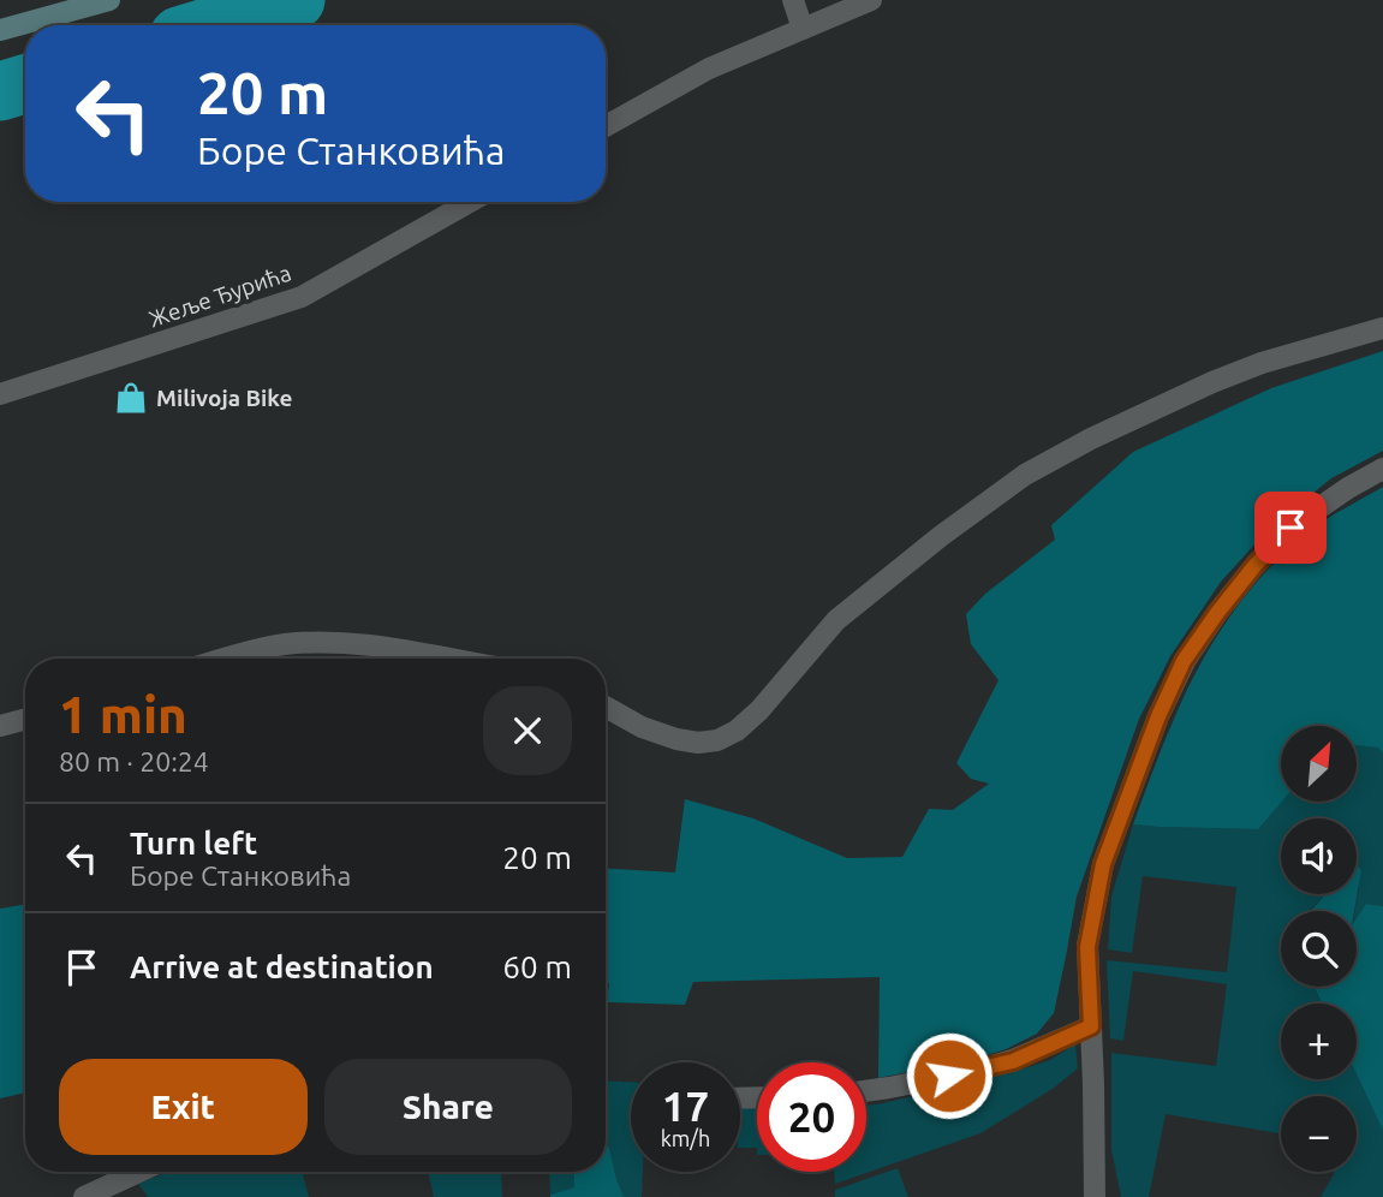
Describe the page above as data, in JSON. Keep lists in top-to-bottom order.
{
  "streets": {
    "street": ["Жеље Ђурића"]
  },
  "places": {
    "shop": ["Milivoja Bike"]
  },
  "north": "top right",
  "page": {
    "turn": ["20 m", "Боре Станковића"],
    "heading": ["1 min", "80 m · 20:24"],
    "map_buttons": ["+", "−"],
    "list": [
      {
        "name": "Turn left",
        "note": "Боре Станковића",
        "value": "20 m"
      },
      {
        "name": "Arrive at destination",
        "value": "60 m"
      }
    ],
    "buttons": ["Exit", "Share"],
    "speed": "17 km/h",
    "limit": "20"
  }
}
